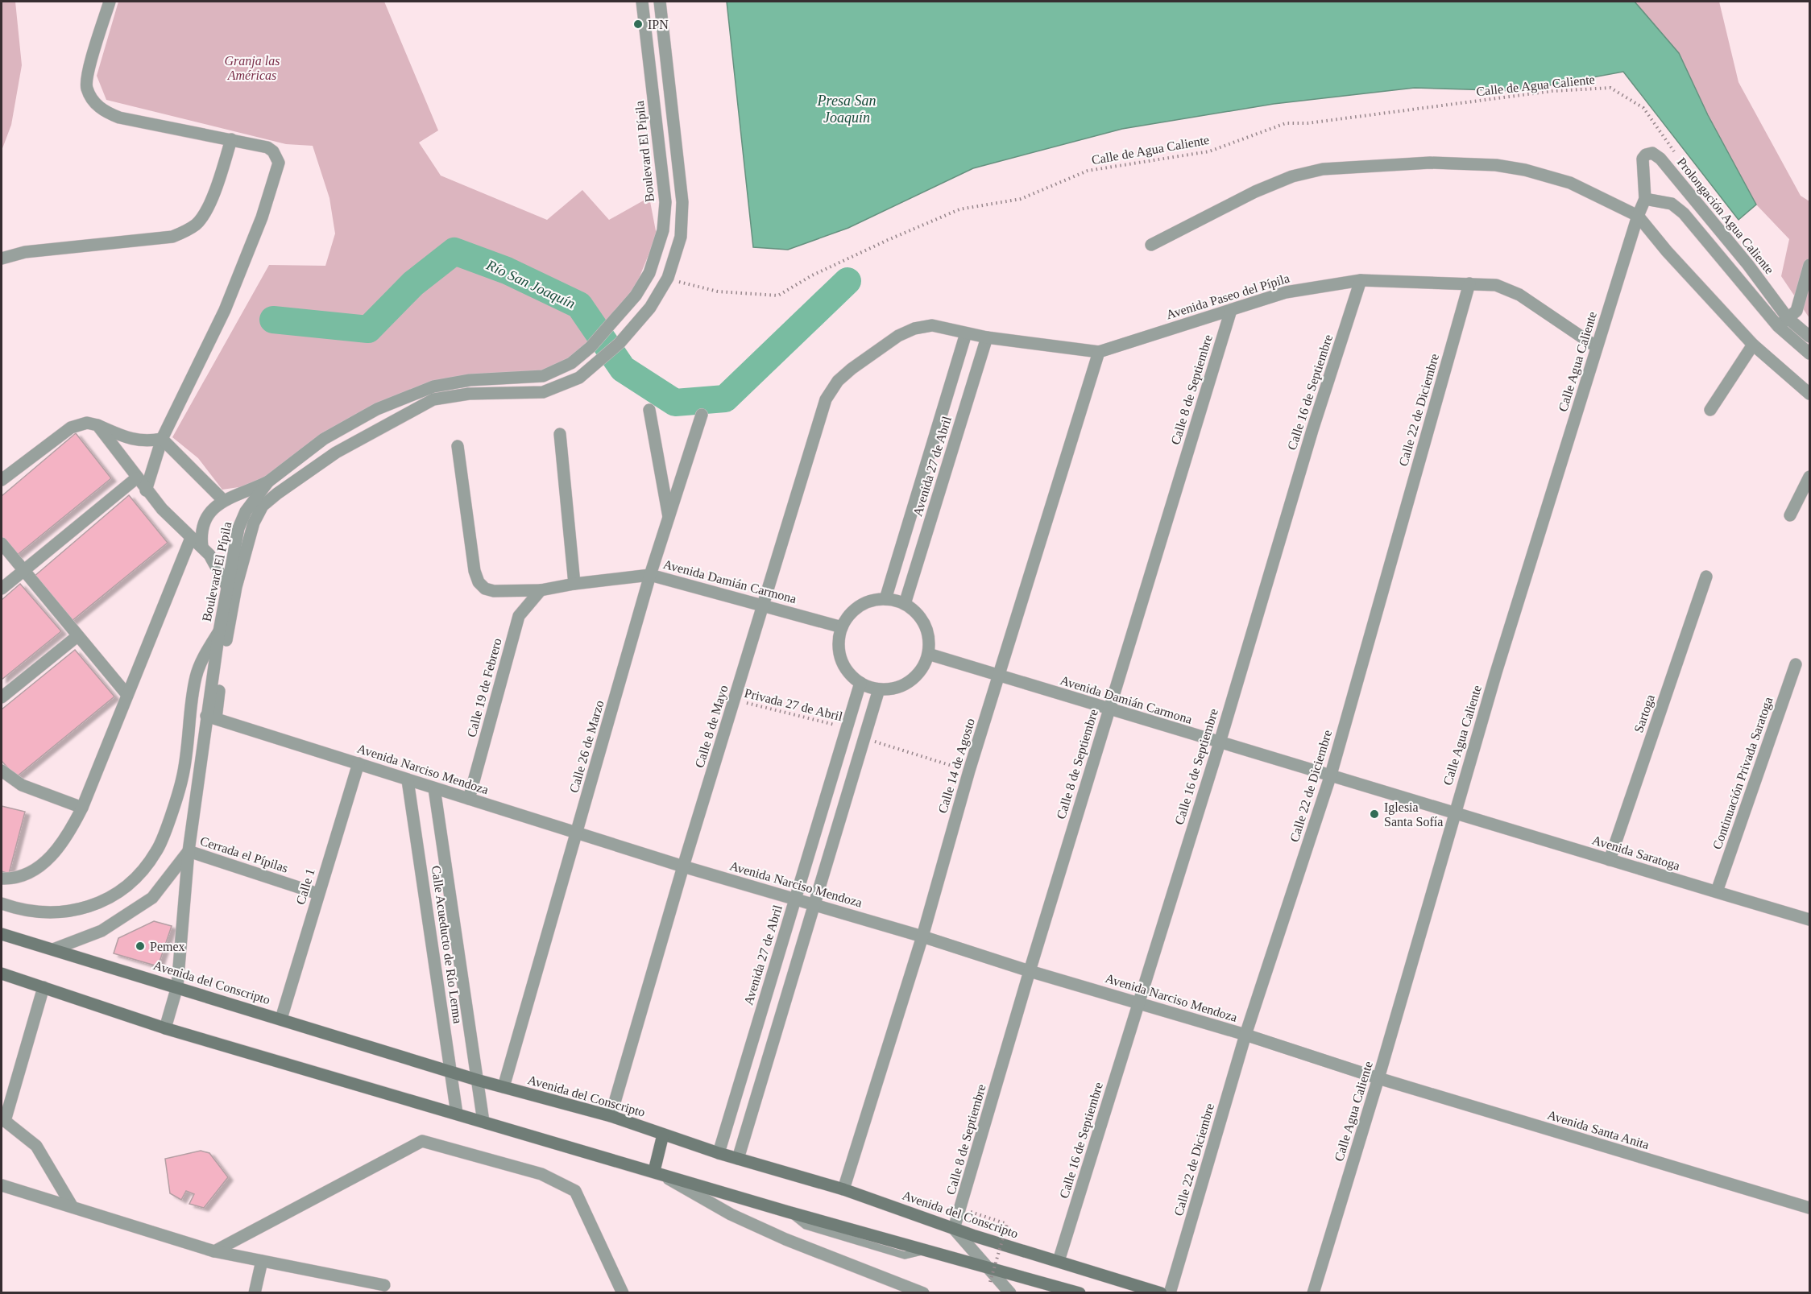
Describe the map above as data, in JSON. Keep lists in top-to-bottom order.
{
  "streets": {
    "main road": ["Avenida del Conscripto"],
    "street": [
      "Boulevard El Pípila",
      "Prolongación Agua Caliente",
      "Avenida Paseo del Pípila",
      "Calle Agua Caliente",
      "Calle 8 de Septiembre",
      "Calle 16 de Septiembre",
      "Calle 22 de Diciembre",
      "Avenida 27 de Abril",
      "Avenida Damián Carmona",
      "Calle 19 de Febrero",
      "Sartoga",
      "Calle 8 de Mayo",
      "Calle 26 de Marzo",
      "Calle 14 de Agosto",
      "Avenida Narciso Mendoza",
      "Continuación Privada Saratoga",
      "Avenida Saratoga",
      "Cerrada el Pípilas",
      "Calle 1",
      "Calle Acueducto de Río Lerma",
      "Avenida Santa Anita"
    ],
    "path": ["Calle de Agua Caliente", "Privada 27 de Abril"]
  },
  "crossings": [
    ["Boulevard El Pípila", "Avenida Narciso Mendoza"],
    ["Boulevard El Pípila", "Cerrada el Pípilas"],
    ["Boulevard El Pípila", "Avenida del Conscripto"],
    ["Prolongación Agua Caliente", "Calle Agua Caliente"],
    ["Avenida Paseo del Pípila", "Calle Agua Caliente"],
    ["Avenida Paseo del Pípila", "Calle 8 de Septiembre"],
    ["Avenida Paseo del Pípila", "Calle 16 de Septiembre"],
    ["Avenida Paseo del Pípila", "Calle 22 de Diciembre"],
    ["Avenida Paseo del Pípila", "Avenida 27 de Abril"],
    ["Avenida Paseo del Pípila", "Calle 8 de Mayo"],
    ["Avenida Paseo del Pípila", "Calle 14 de Agosto"],
    ["Calle Agua Caliente", "Avenida Damián Carmona"],
    ["Calle Agua Caliente", "Avenida Narciso Mendoza"],
    ["Calle Agua Caliente", "Avenida Saratoga"],
    ["Calle Agua Caliente", "Avenida Santa Anita"],
    ["Calle 8 de Septiembre", "Avenida Damián Carmona"],
    ["Calle 8 de Septiembre", "Avenida Narciso Mendoza"],
    ["Calle 8 de Septiembre", "Avenida del Conscripto"],
    ["Calle 16 de Septiembre", "Avenida Damián Carmona"],
    ["Calle 16 de Septiembre", "Avenida Narciso Mendoza"],
    ["Calle 16 de Septiembre", "Avenida del Conscripto"],
    ["Calle 22 de Diciembre", "Avenida Damián Carmona"],
    ["Calle 22 de Diciembre", "Avenida Narciso Mendoza"],
    ["Avenida 27 de Abril", "Avenida Damián Carmona"],
    ["Avenida 27 de Abril", "Privada 27 de Abril"],
    ["Avenida 27 de Abril", "Avenida Narciso Mendoza"],
    ["Avenida 27 de Abril", "Avenida del Conscripto"],
    ["Avenida Damián Carmona", "Calle 19 de Febrero"],
    ["Avenida Damián Carmona", "Calle 8 de Mayo"],
    ["Avenida Damián Carmona", "Calle 26 de Marzo"],
    ["Avenida Damián Carmona", "Calle 14 de Agosto"],
    ["Avenida Damián Carmona", "Avenida Saratoga"],
    ["Calle 19 de Febrero", "Avenida Narciso Mendoza"],
    ["Privada 27 de Abril", "Calle 8 de Mayo"],
    ["Sartoga", "Avenida Saratoga"],
    ["Calle 8 de Mayo", "Avenida Narciso Mendoza"],
    ["Calle 8 de Mayo", "Avenida del Conscripto"],
    ["Calle 26 de Marzo", "Avenida Narciso Mendoza"],
    ["Calle 26 de Marzo", "Avenida del Conscripto"],
    ["Calle 14 de Agosto", "Avenida Narciso Mendoza"],
    ["Calle 14 de Agosto", "Avenida del Conscripto"],
    ["Avenida Narciso Mendoza", "Calle 1"],
    ["Avenida Narciso Mendoza", "Calle Acueducto de Río Lerma"],
    ["Avenida Narciso Mendoza", "Avenida Santa Anita"],
    ["Continuación Privada Saratoga", "Avenida Saratoga"],
    ["Cerrada el Pípilas", "Calle 1"],
    ["Calle 1", "Avenida del Conscripto"],
    ["Calle Acueducto de Río Lerma", "Avenida del Conscripto"]
  ],
  "water": ["Presa San Joaquín", "Río San Joaquín"],
  "parks": ["Granja las Américas"],
  "places": ["IPN", "Iglesia Santa Sofía", "Pemex"]
}
